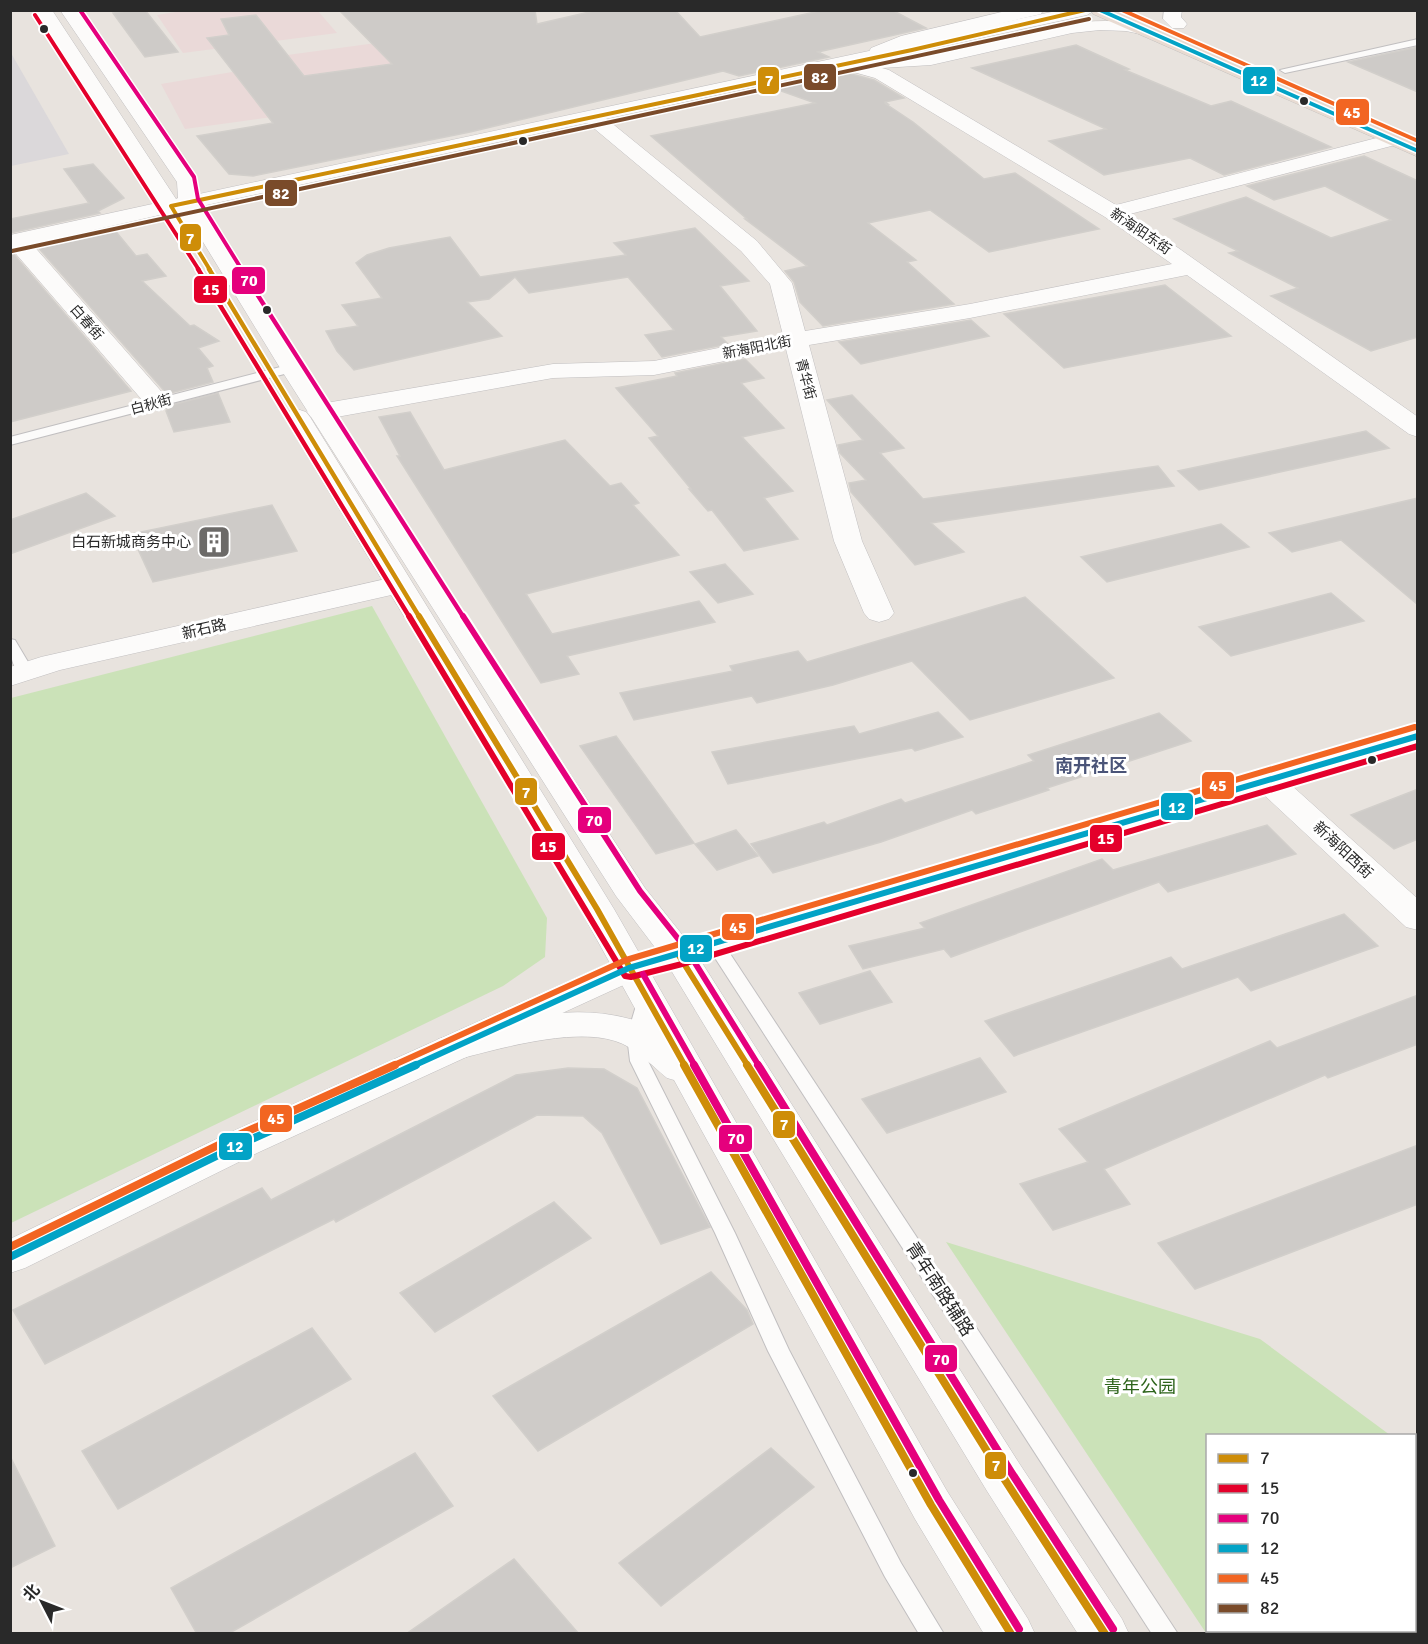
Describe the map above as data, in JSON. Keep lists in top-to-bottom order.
{
  "streets": {
    "street": [
      "新海阳东街",
      "白春街",
      "新海阳北街",
      "青华街",
      "新石路",
      "新海阳西街"
    ],
    "lane": ["白秋街", "青年南路辅路"]
  },
  "crossings": [
    ["新海阳东街", "新海阳北街"],
    ["白春街", "白秋街"],
    ["新海阳北街", "青华街"]
  ],
  "districts": ["南开社区"],
  "parks": ["青年公园"],
  "places": {
    "building": ["白石新城商务中心"]
  },
  "lines": [
    "transit line 7",
    "transit line 70",
    "transit line 12",
    "transit line 45",
    "transit line 15",
    "transit line 82"
  ],
  "legend": [
    "7",
    "15",
    "70",
    "12",
    "45",
    "82"
  ],
  "north": "top left"
}
